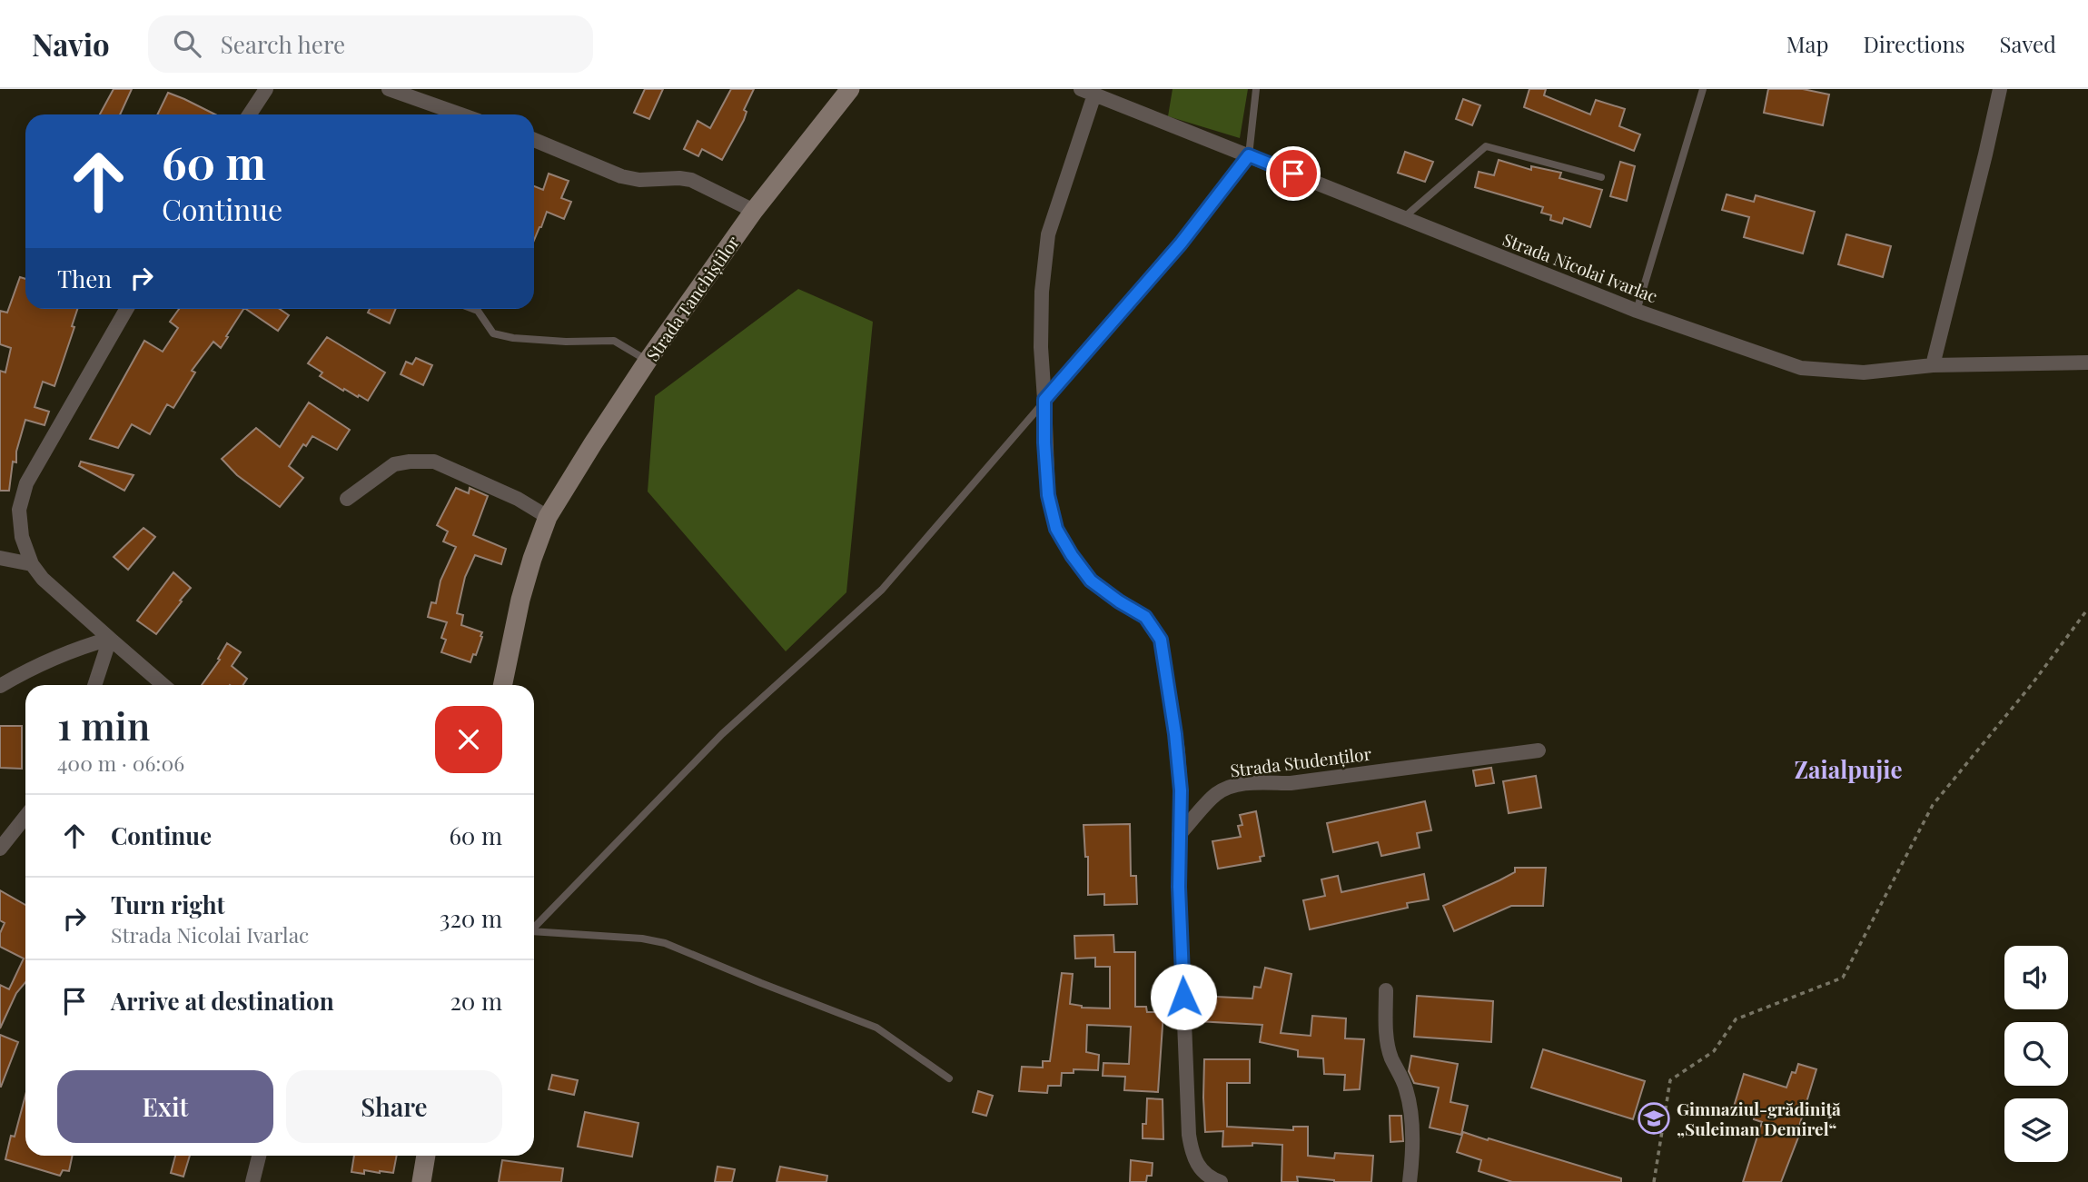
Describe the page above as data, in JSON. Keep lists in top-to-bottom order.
{
  "streets": {
    "street": ["Strada Nicolai Ivarlac", "Strada Tanchiștilor", "Strada Studenților"]
  },
  "districts": ["Zaialpujie"],
  "places": {
    "school or university": ["Gimnaziul-grădiniţă „Suleiman Demirel“"]
  },
  "page": {
    "header": "Navio",
    "search": "Search here",
    "nav": ["Map", "Directions", "Saved"],
    "turn": ["60 m", "Continue"],
    "then": "Then",
    "heading": ["1 min", "400 m · 06:06"],
    "list": [
      {
        "name": "Continue",
        "value": "60 m"
      },
      {
        "name": "Turn right",
        "note": "Strada Nicolai Ivarlac",
        "value": "320 m"
      },
      {
        "name": "Arrive at destination",
        "value": "20 m"
      }
    ],
    "buttons": ["Exit", "Share"]
  }
}
